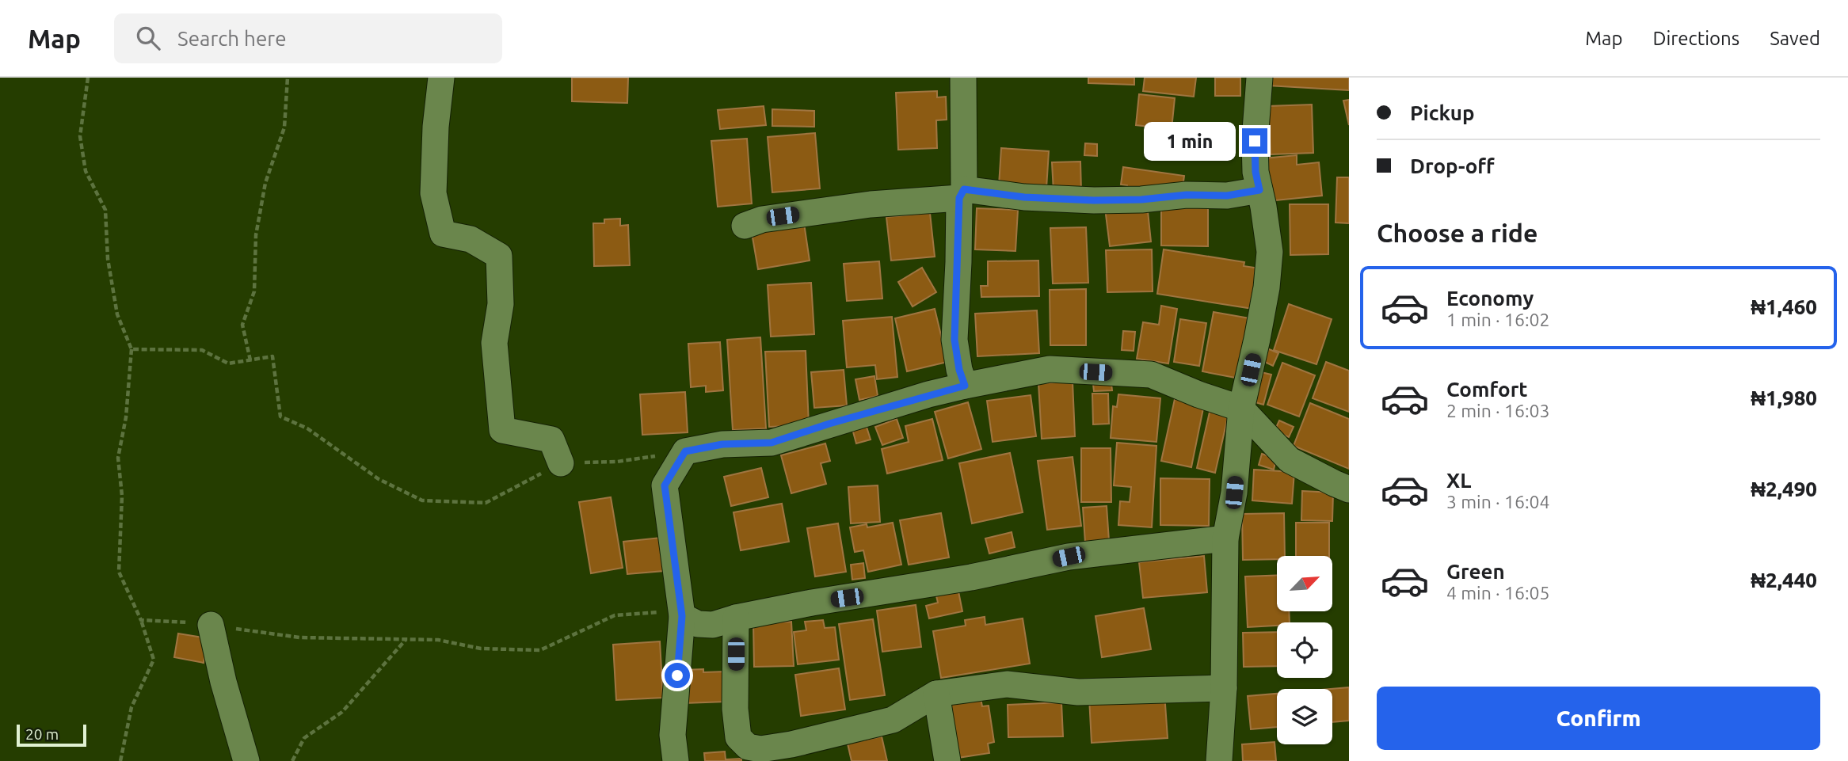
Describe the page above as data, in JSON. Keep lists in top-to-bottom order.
{
  "scale_bar": "20 m",
  "north": "top right",
  "page": {
    "header": "Map",
    "search": "Search here",
    "nav": ["Map", "Directions", "Saved"],
    "banner": ["Pickup", "Drop-off"],
    "bubble": "1 min",
    "heading": "Choose a ride",
    "list": [
      {
        "name": "Economy",
        "note": "1 min · 16:02",
        "value": "₦1,460"
      },
      {
        "name": "Comfort",
        "note": "2 min · 16:03",
        "value": "₦1,980"
      },
      {
        "name": "XL",
        "note": "3 min · 16:04",
        "value": "₦2,490"
      },
      {
        "name": "Green",
        "note": "4 min · 16:05",
        "value": "₦2,440"
      }
    ],
    "buttons": "Confirm",
    "scale": "20 m"
  }
}
